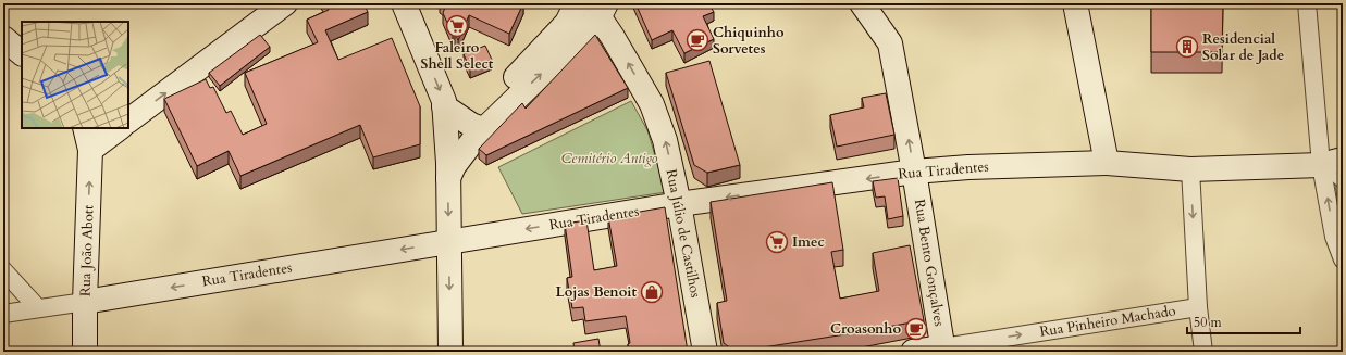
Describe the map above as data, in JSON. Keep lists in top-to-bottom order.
{
  "streets": {
    "main road": [
      "Rua Tiradentes",
      "Rua Júlio de Castilhos",
      "Rua João Abott",
      "Rua Bento Gonçalves",
      "Rua Pinheiro Machado"
    ]
  },
  "crossings": [
    ["Rua Tiradentes", "Rua Júlio de Castilhos"],
    ["Rua Tiradentes", "Rua João Abott"],
    ["Rua Tiradentes", "Rua Bento Gonçalves"],
    ["Rua Bento Gonçalves", "Rua Pinheiro Machado"]
  ],
  "one_way": ["Rua Tiradentes", "Rua João Abott", "Rua Pinheiro Machado"],
  "parks": ["Cemitério Antigo"],
  "places": {
    "supermarket": ["Faleiro Shell Select", "Imec"],
    "cafe": ["Chiquinho Sorvetes", "Croasonho"],
    "building": ["Residencial Solar de Jade"],
    "shop": ["Lojas Benoit"]
  },
  "scale_bar": "50 m"
}
